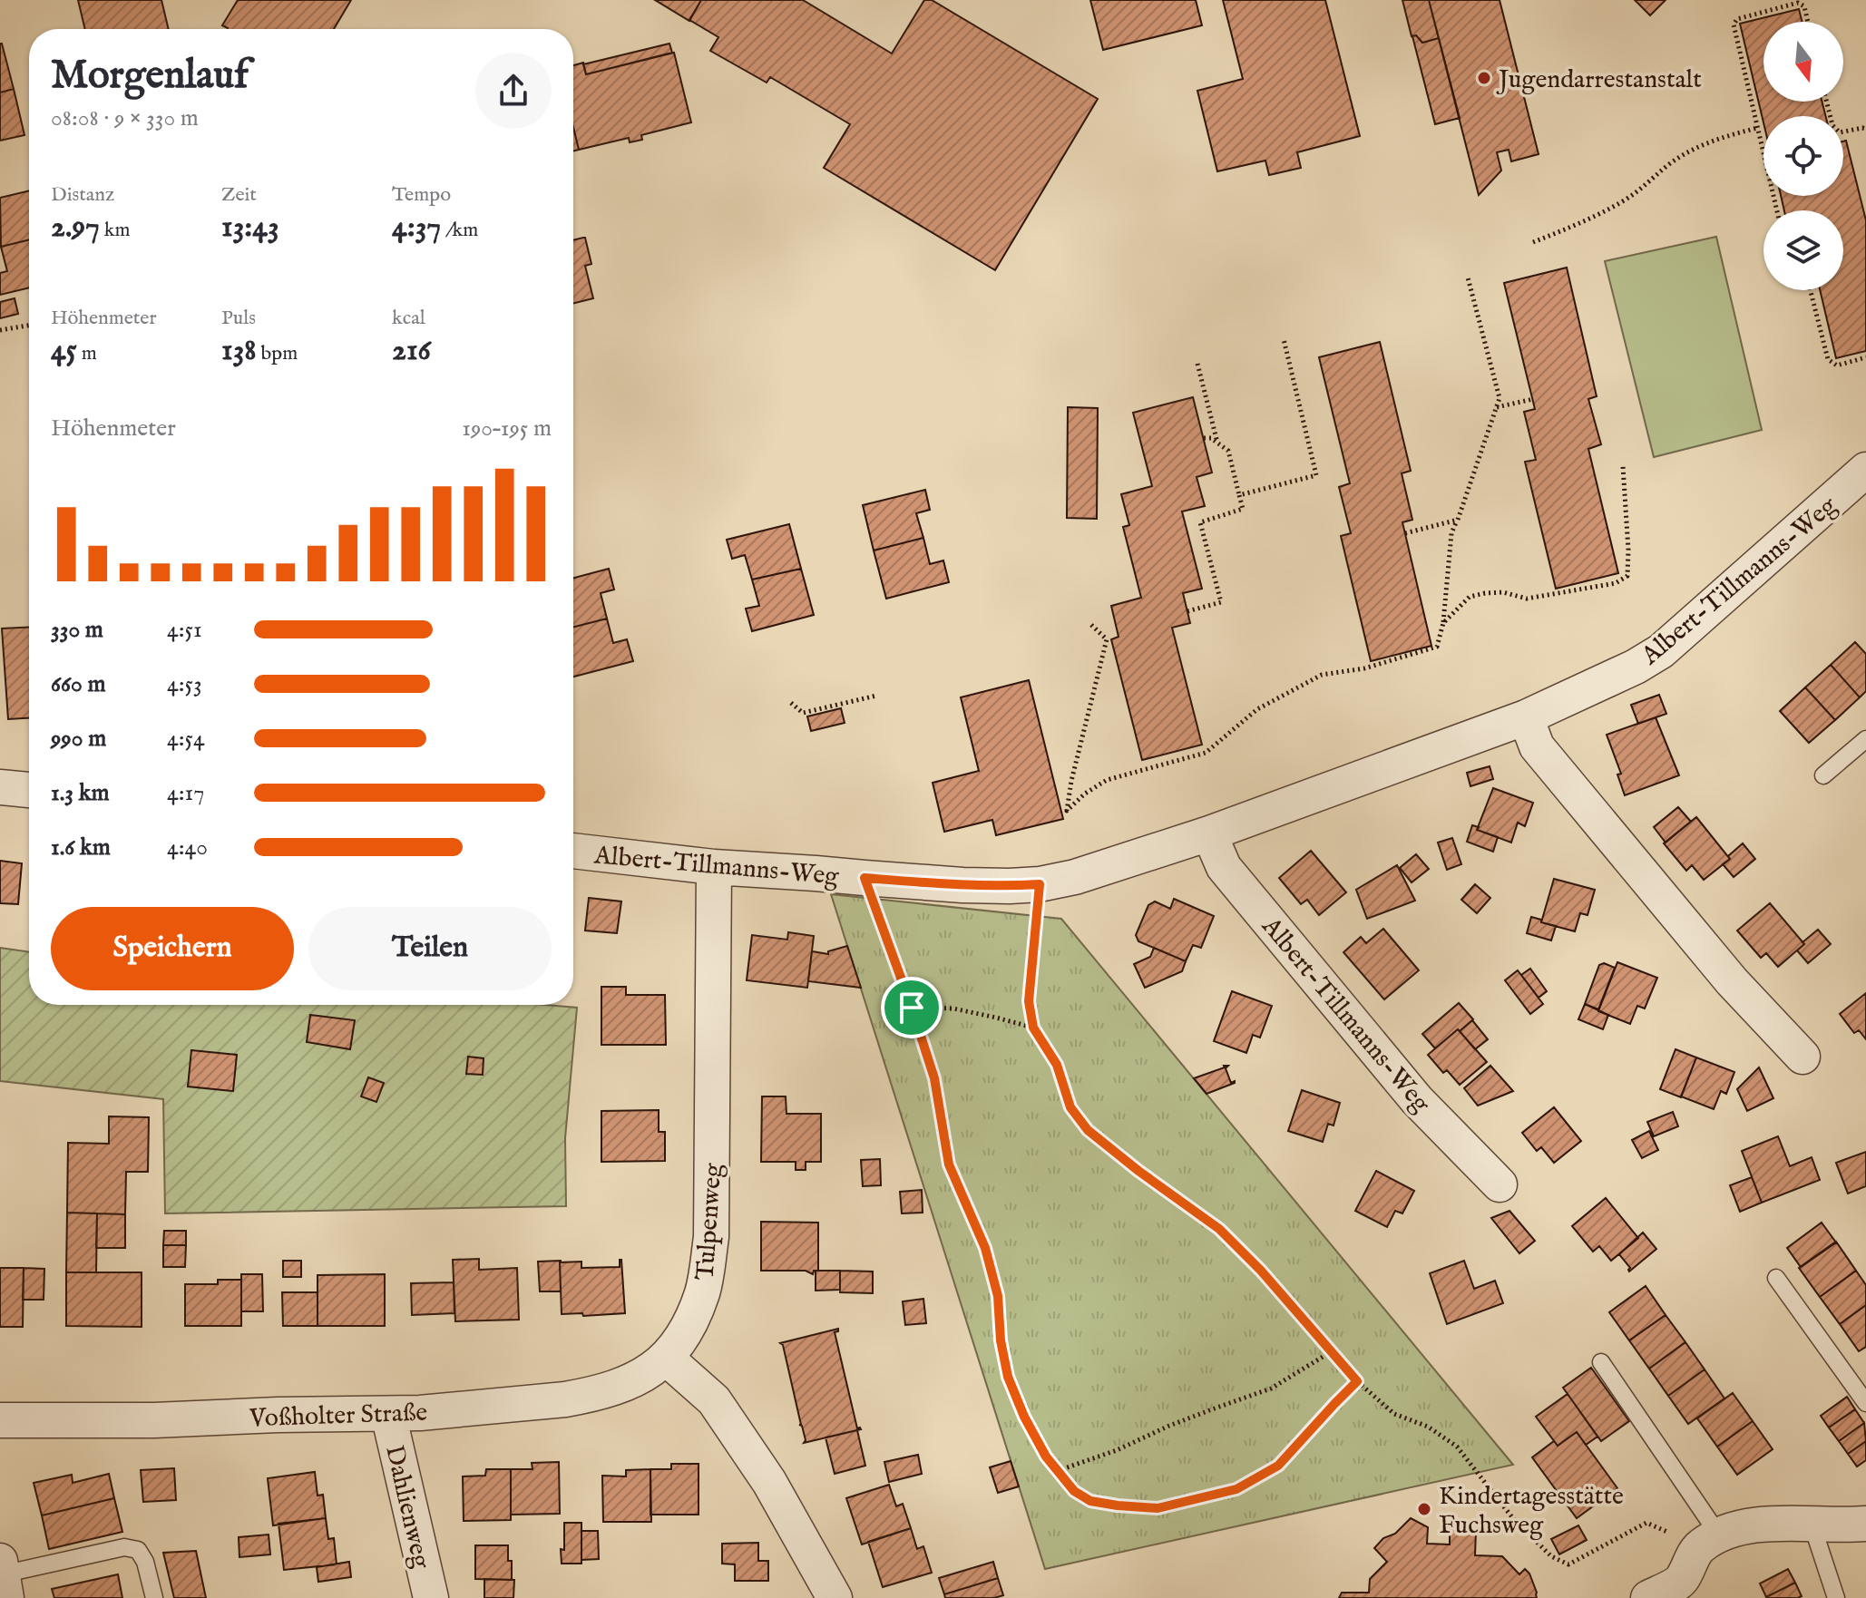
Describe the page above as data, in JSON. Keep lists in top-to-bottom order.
{
  "streets": {
    "street": [
      "Albert-Tillmanns-Weg",
      "Tulpenweg",
      "Voßholter Straße",
      "Dahlienweg"
    ]
  },
  "crossings": [
    ["Albert-Tillmanns-Weg", "Tulpenweg"],
    ["Tulpenweg", "Voßholter Straße"],
    ["Voßholter Straße", "Dahlienweg"]
  ],
  "places": ["Jugendarrestanstalt", "Kindertagesstätte Fuchsweg"],
  "north": "bottom",
  "page": {
    "heading": ["Morgenlauf", "08:08 · 9 × 330 m"],
    "stats": [
      ["Distanz", "2.97 km"],
      ["Zeit", "13:43"],
      ["Tempo", "4:37 /km"],
      ["Höhenmeter", "45 m"],
      ["Puls", "138 bpm"],
      ["kcal", "216"]
    ],
    "chart": ["Höhenmeter", "190–195 m"],
    "list": [
      {
        "name": "330 m",
        "note": "4:51"
      },
      {
        "name": "660 m",
        "note": "4:53"
      },
      {
        "name": "990 m",
        "note": "4:54"
      },
      {
        "name": "1.3 km",
        "note": "4:17"
      },
      {
        "name": "1.6 km",
        "note": "4:40"
      }
    ],
    "buttons": ["Speichern", "Teilen"]
  }
}
